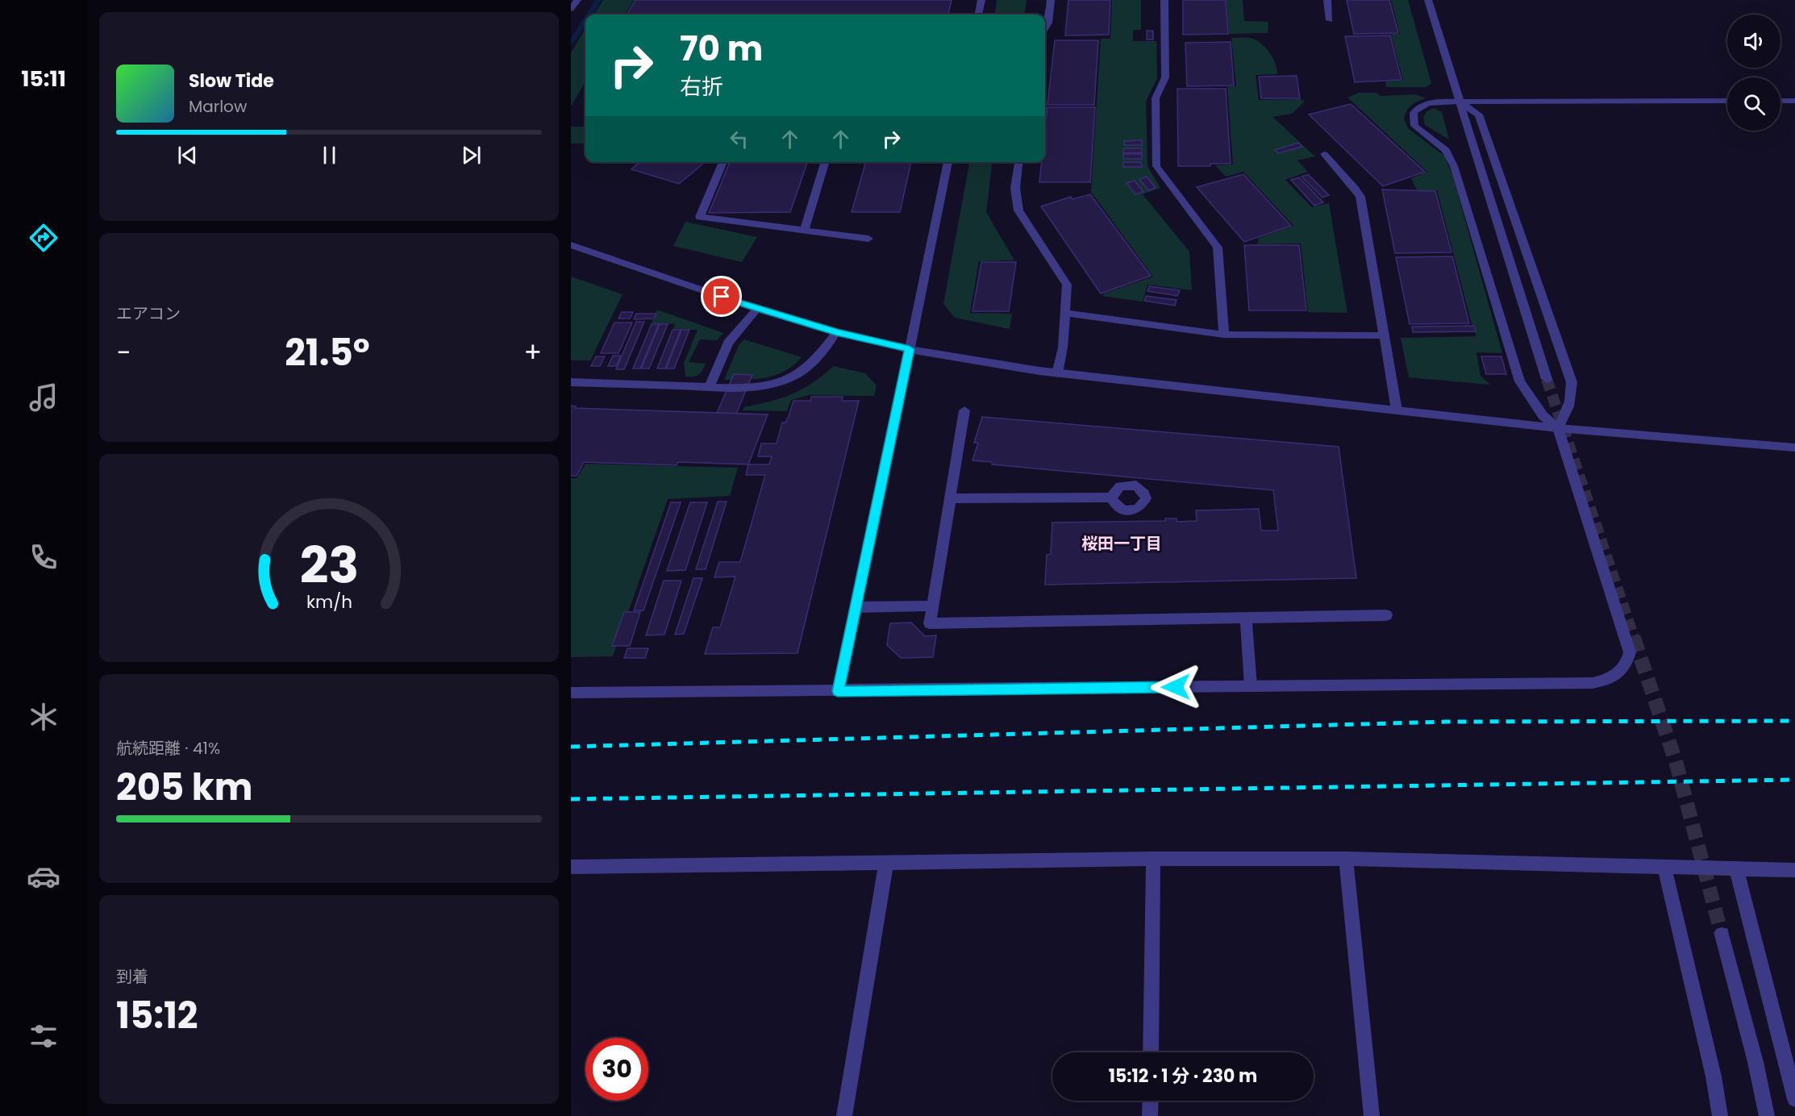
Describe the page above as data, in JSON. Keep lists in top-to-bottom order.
{
  "districts": ["桜田一丁目"],
  "page": {
    "tabs": "15:11",
    "turn": ["70 m", "右折"],
    "song": ["Slow Tide", "Marlow"],
    "tile": [
      "エアコン",
      ["航続距離 · 41%", "205 km"],
      ["到着", "15:12"]
    ],
    "heat": ["−", "21.5°", "+"],
    "limit": "30",
    "trip": "15:12 · 1 分 · 230 m",
    "gauge": ["23", "km/h"]
  }
}
